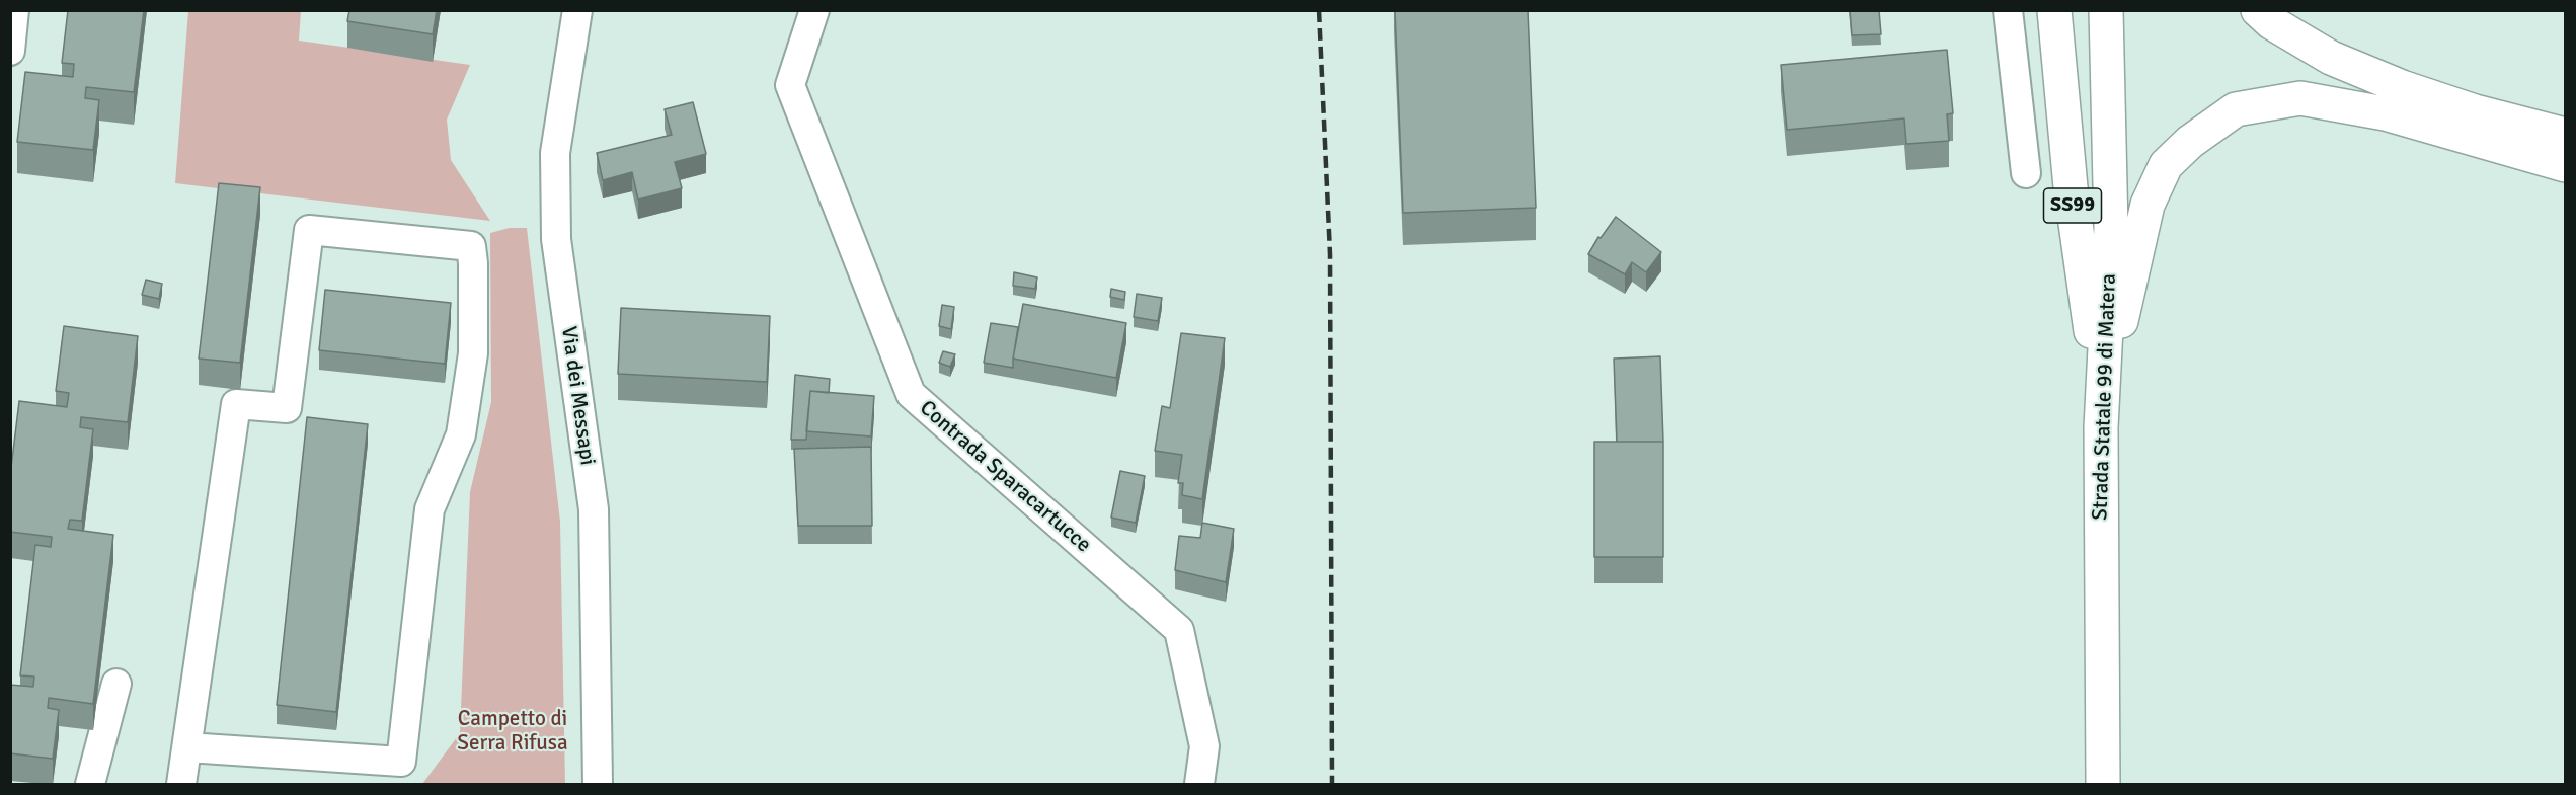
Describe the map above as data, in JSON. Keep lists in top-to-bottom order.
{
  "streets": {
    "highway": ["SS99", "Strada Statale 99 di Matera"],
    "street": ["Via dei Messapi", "Contrada Sparacartucce"]
  },
  "crossings": [
    ["SS99", "Strada Statale 99 di Matera"]
  ],
  "parks": ["Campetto di Serra Rifusa"]
}
